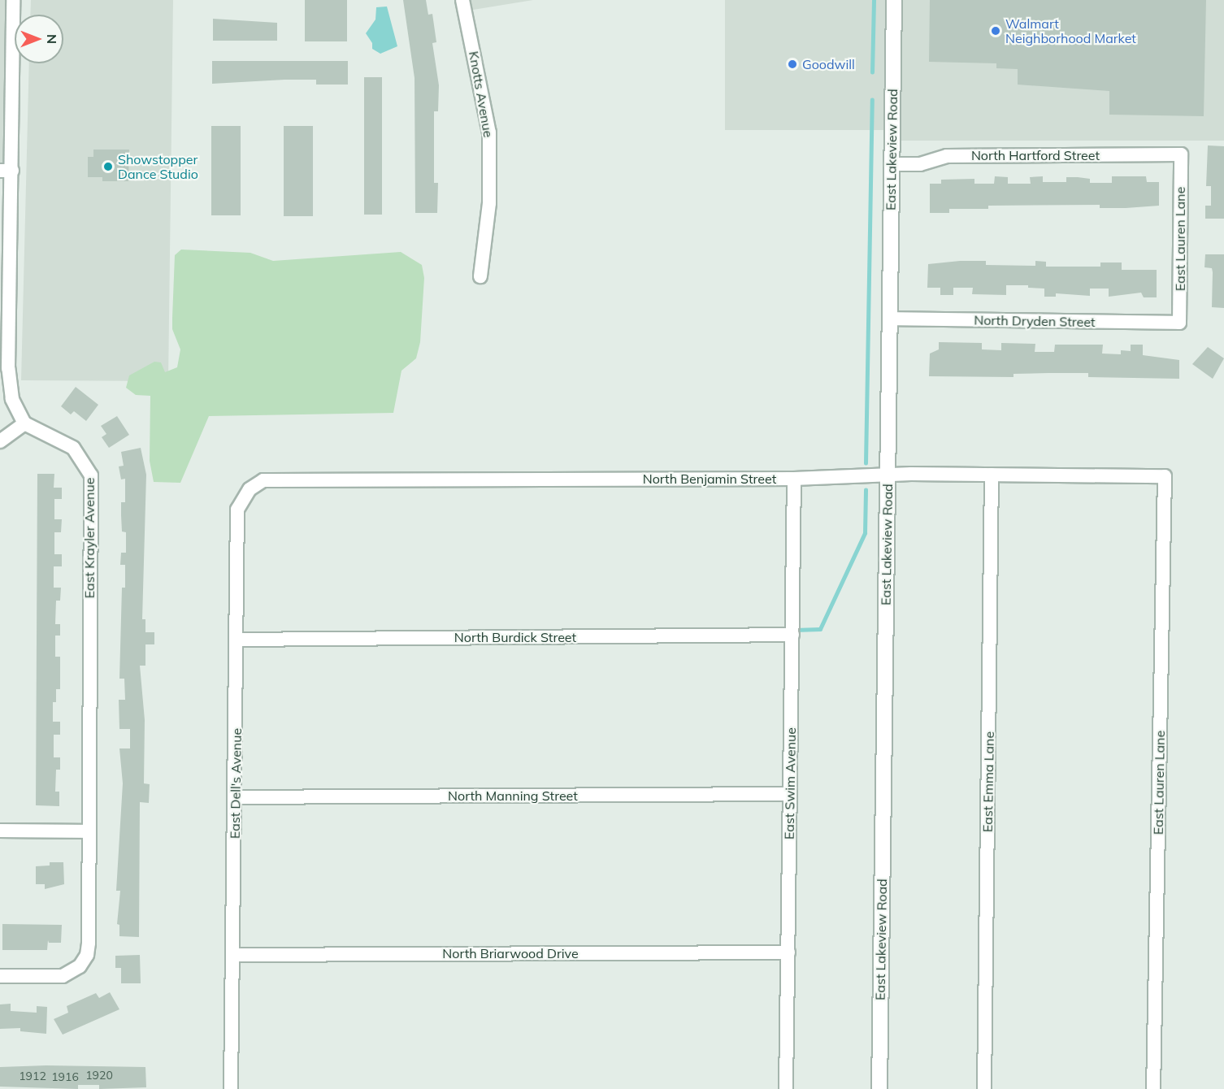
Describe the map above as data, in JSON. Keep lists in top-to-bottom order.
{
  "streets": {
    "street": [
      "Knotts Avenue",
      "East Lakeview Road",
      "North Hartford Street",
      "East Lauren Lane",
      "North Dryden Street",
      "North Benjamin Street",
      "East Krayler Avenue",
      "North Burdick Street",
      "East Emma Lane",
      "East Dell's Avenue",
      "East Swim Avenue",
      "North Manning Street",
      "North Briarwood Drive"
    ]
  },
  "crossings": [
    ["East Lakeview Road", "North Hartford Street"],
    ["East Lakeview Road", "North Dryden Street"],
    ["East Lakeview Road", "North Benjamin Street"],
    ["North Hartford Street", "East Lauren Lane"],
    ["East Lauren Lane", "North Dryden Street"],
    ["East Lauren Lane", "North Benjamin Street"],
    ["North Benjamin Street", "East Emma Lane"],
    ["North Benjamin Street", "East Dell's Avenue"],
    ["North Benjamin Street", "East Swim Avenue"],
    ["North Burdick Street", "East Dell's Avenue"],
    ["North Burdick Street", "East Swim Avenue"],
    ["East Dell's Avenue", "North Manning Street"],
    ["East Dell's Avenue", "North Briarwood Drive"],
    ["East Swim Avenue", "North Manning Street"],
    ["East Swim Avenue", "North Briarwood Drive"]
  ],
  "places": ["Walmart Neighborhood Market", "Goodwill", "Showstopper Dance Studio"],
  "house_numbers": ["1920", "1912", "1916"],
  "north": "right"
}
